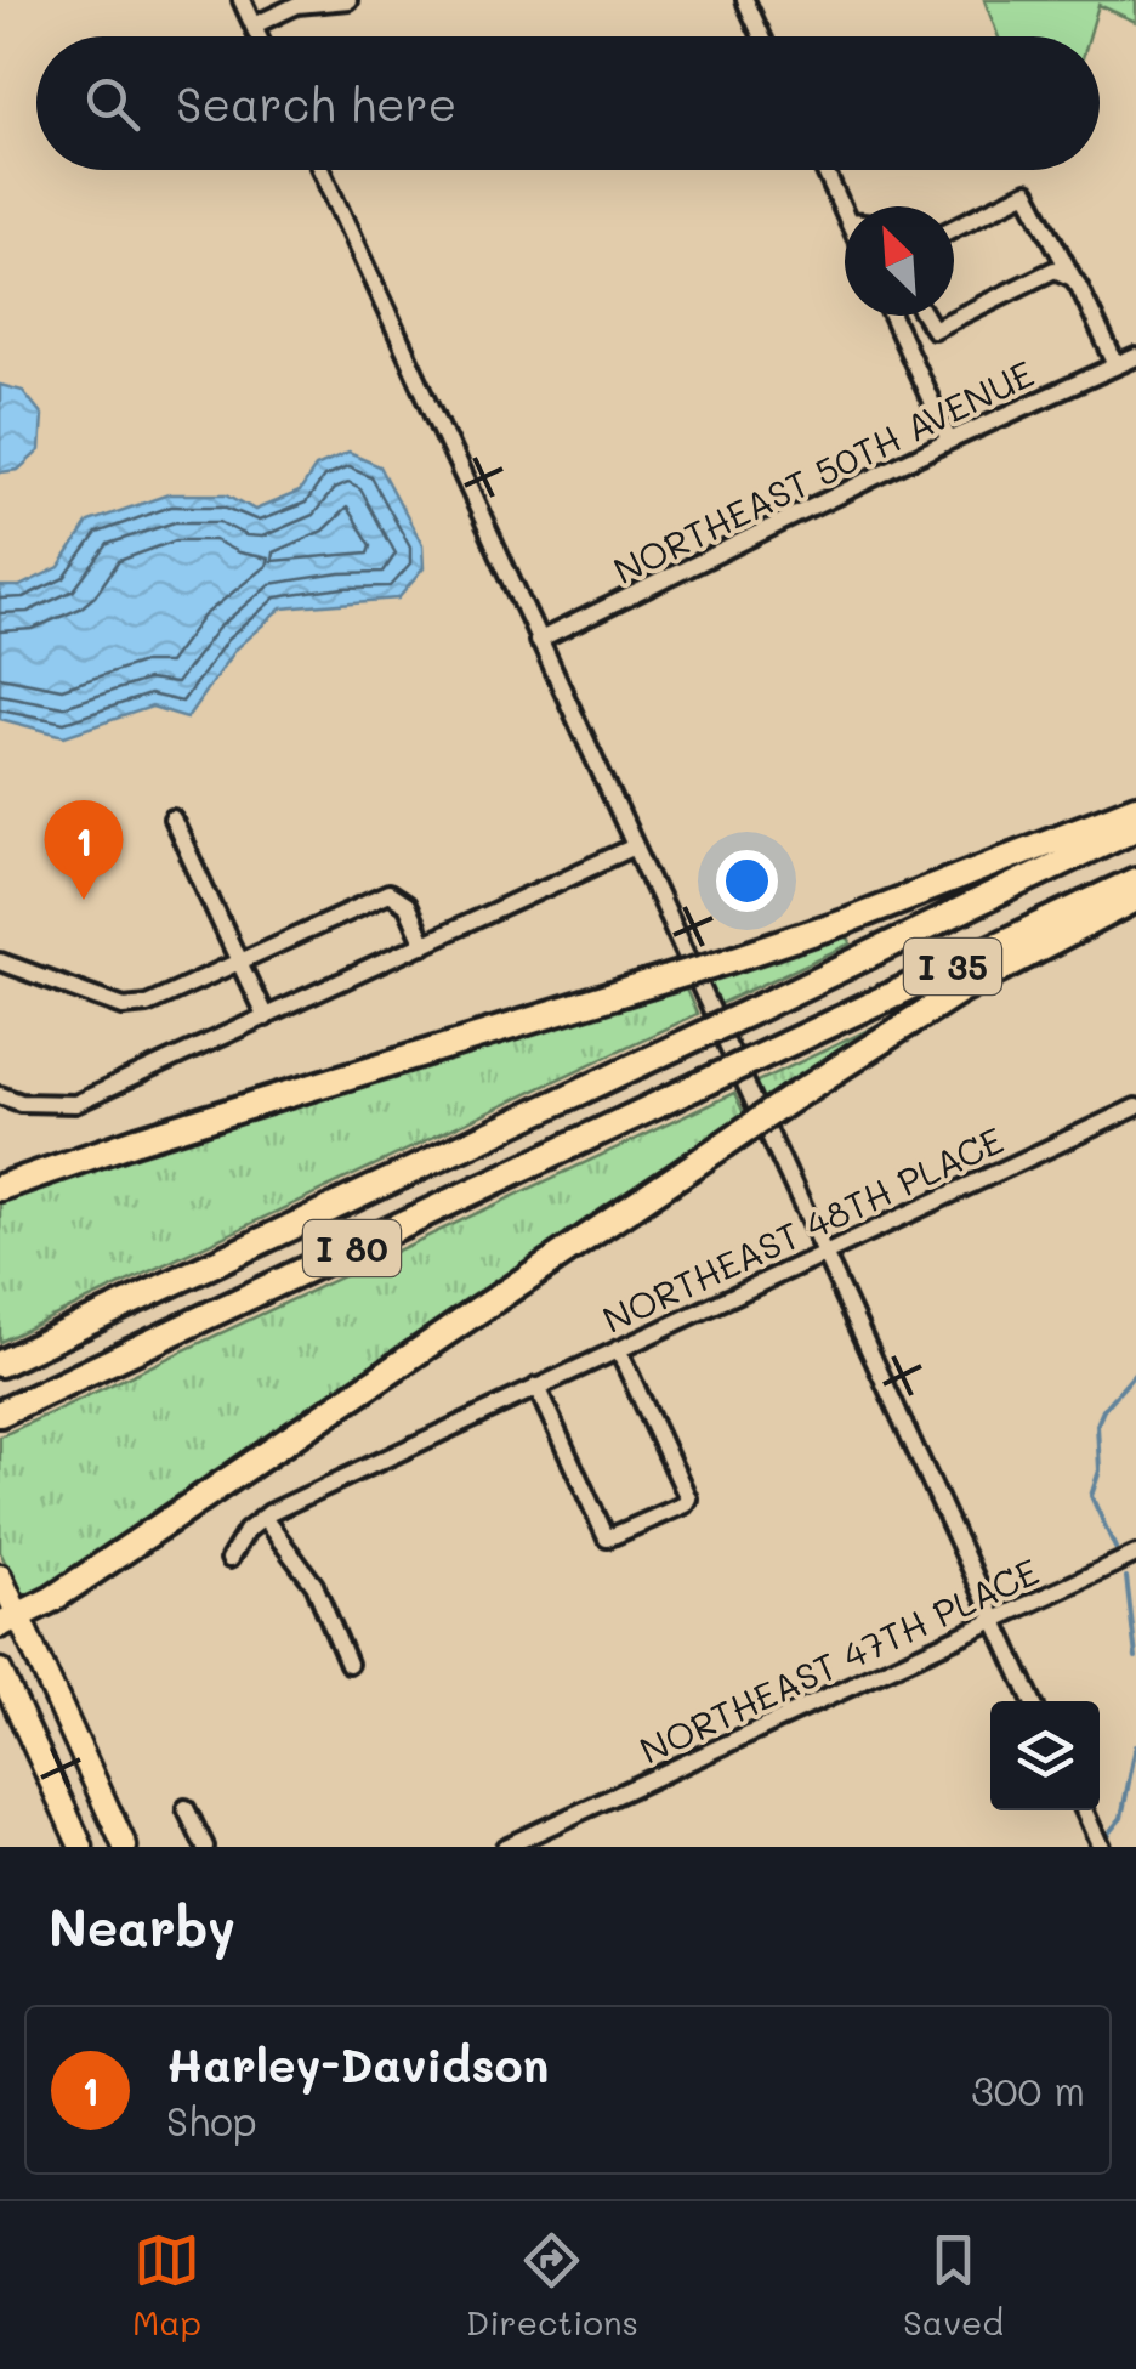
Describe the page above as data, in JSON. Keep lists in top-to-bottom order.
{
  "streets": {
    "highway": ["I 35", "I 80"],
    "street": ["NORTHEAST 50TH AVENUE", "NORTHEAST 48TH PLACE", "NORTHEAST 47TH PLACE"]
  },
  "crossings": [
    ["I 35", "I 80"]
  ],
  "north": "top left",
  "page": {
    "search": "Search here",
    "pins": "1",
    "heading": "Nearby",
    "list": [
      {
        "mark": "1",
        "name": "Harley-Davidson",
        "note": "Shop",
        "value": "300 m"
      }
    ],
    "nav": ["Map", "Directions", "Saved"]
  }
}
